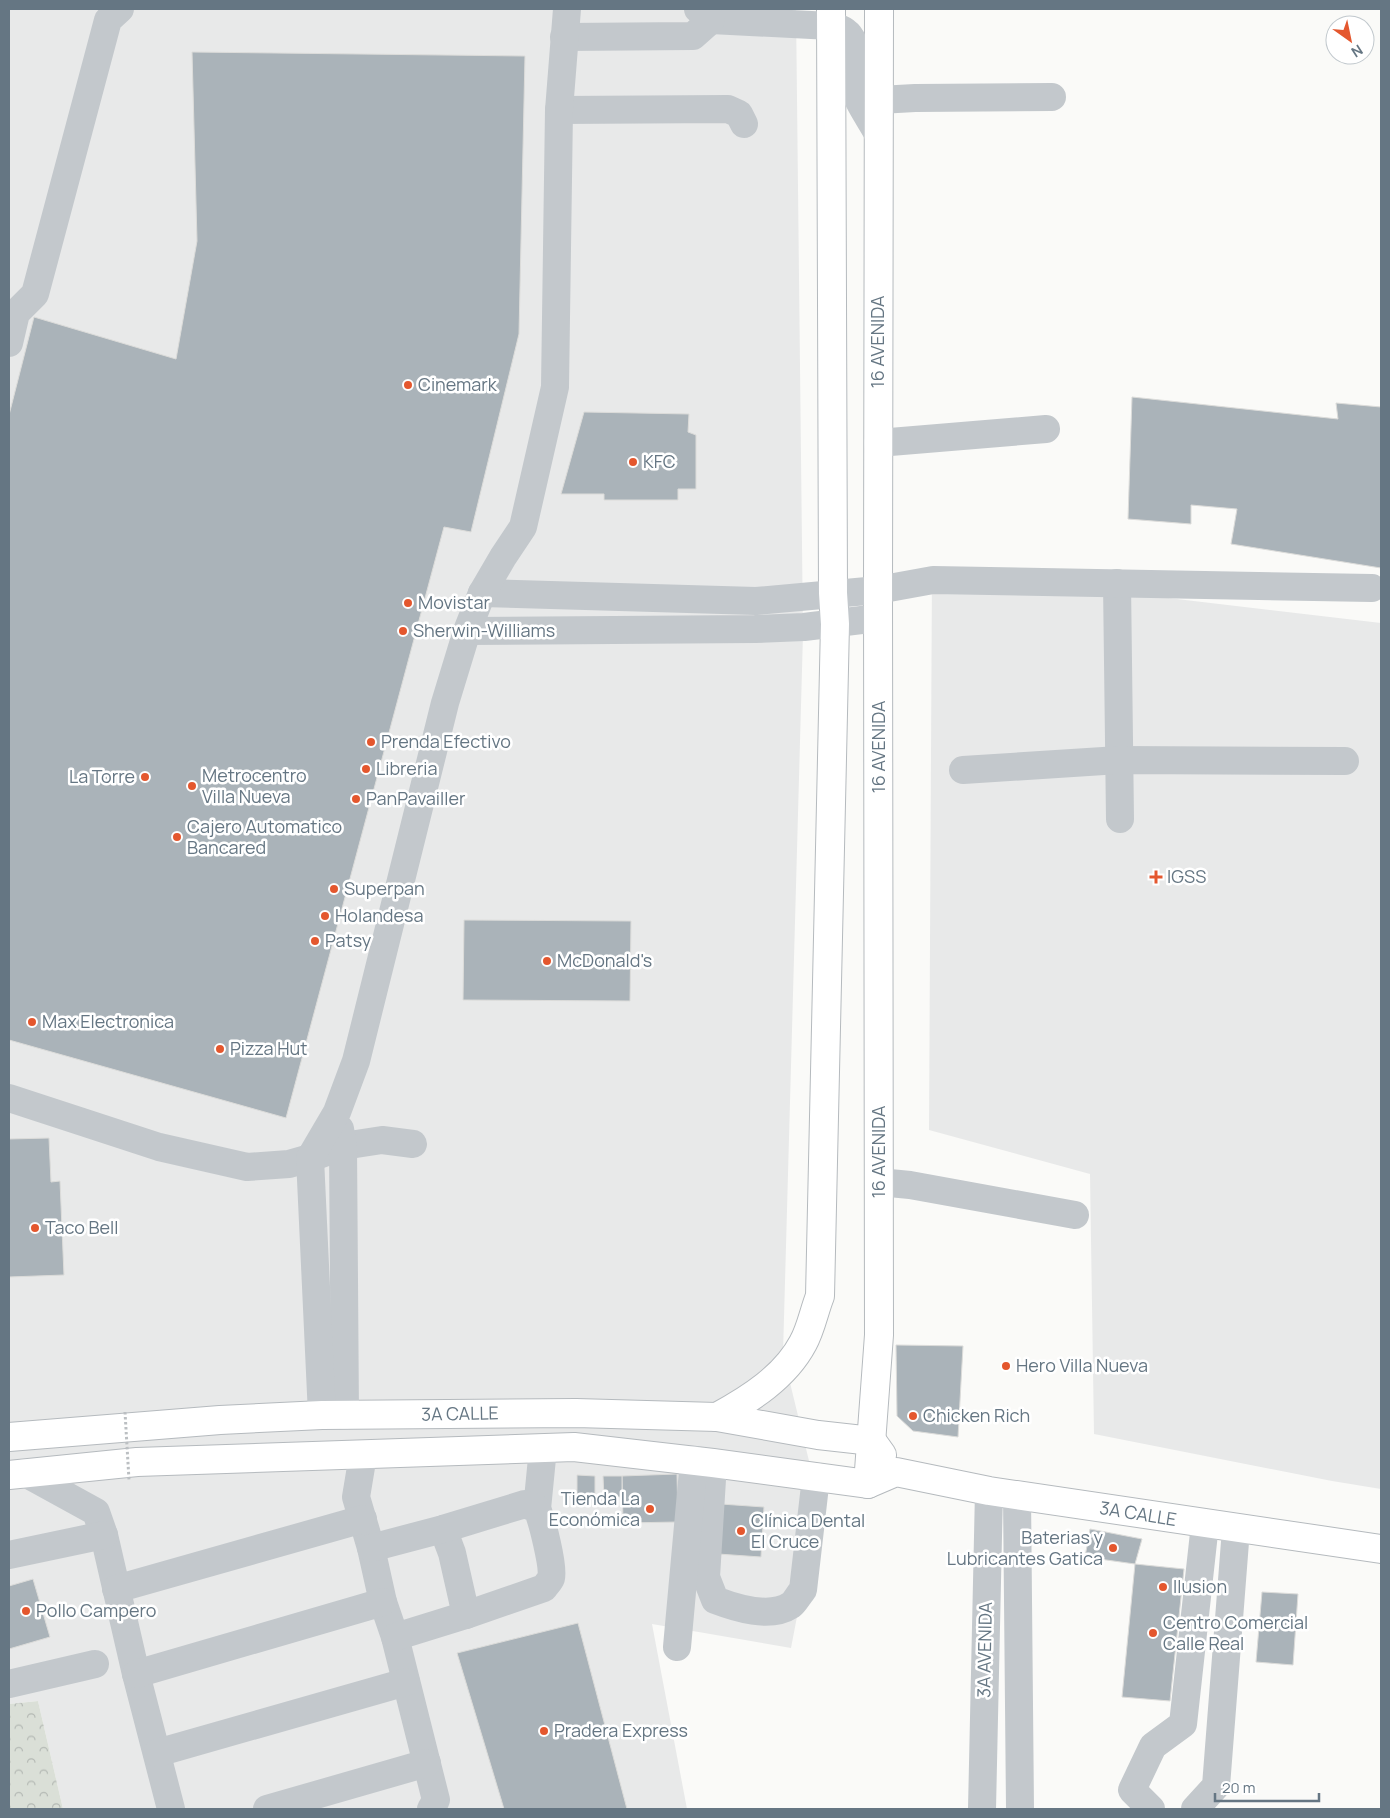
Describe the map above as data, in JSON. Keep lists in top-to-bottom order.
{
  "streets": {
    "main road": ["16 AVENIDA", "3A CALLE"],
    "street": ["3A AVENIDA"]
  },
  "crossings": [
    ["16 AVENIDA", "3A CALLE"],
    ["3A CALLE", "3A AVENIDA"]
  ],
  "places": {
    "other": [
      "Cinemark",
      "KFC",
      "Movistar",
      "Sherwin-Williams",
      "Prenda Efectivo",
      "Libreria",
      "La Torre",
      "Metrocentro Villa Nueva",
      "PanPavailler",
      "Cajero Automatico Bancared",
      "Superpan",
      "Holandesa",
      "Patsy",
      "McDonald's",
      "Max Electronica",
      "Pizza Hut",
      "Taco Bell",
      "Hero Villa Nueva",
      "Chicken Rich",
      "Tienda La Económica",
      "Clínica Dental El Cruce",
      "Baterias y Lubricantes Gatica",
      "Ilusion",
      "Pollo Campero",
      "Centro Comercial Calle Real",
      "Pradera Express"
    ],
    "health": ["IGSS"]
  },
  "scale_bar": "20 m",
  "north": "bottom right"
}
